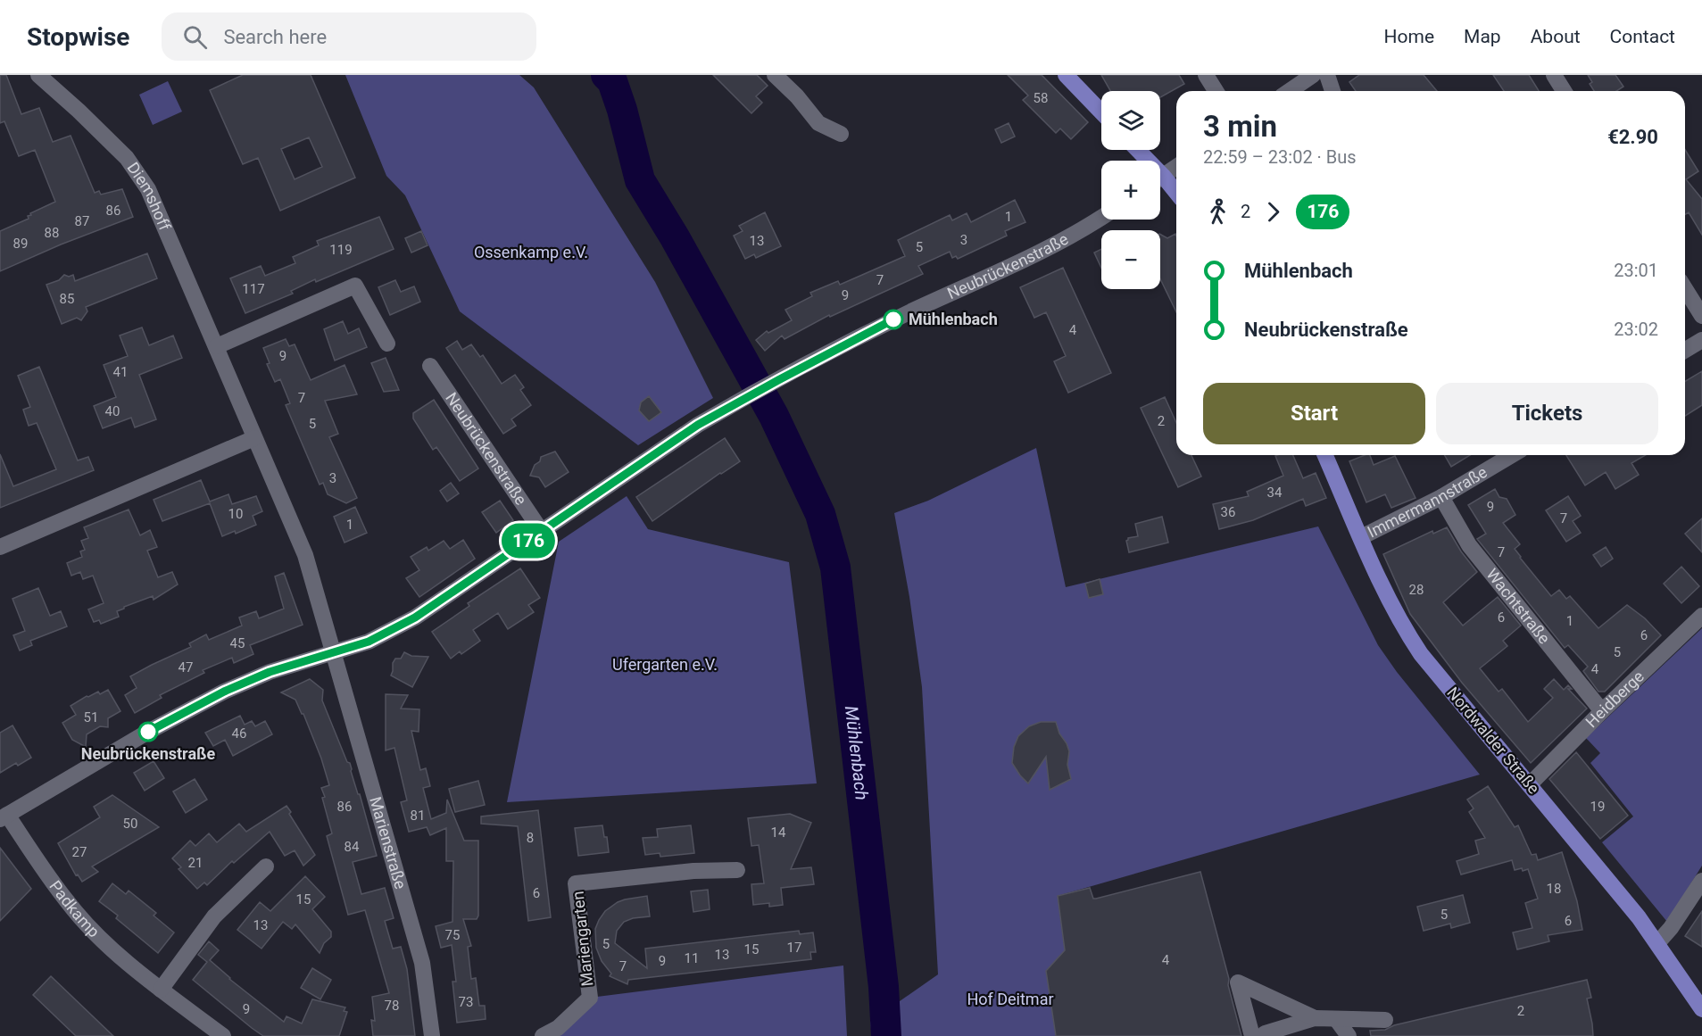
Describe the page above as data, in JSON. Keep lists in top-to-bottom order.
{
  "streets": {
    "main road": ["Nordwalder Straße"],
    "street": [
      "Diemshoff",
      "Neubrückenstraße",
      "Immermannstraße",
      "Wachtstraße",
      "Heidberge",
      "Marienstraße",
      "Padkamp",
      "Mariengarten"
    ]
  },
  "crossings": [
    ["Diemshoff", "Neubrückenstraße"],
    ["Diemshoff", "Marienstraße"],
    ["Neubrückenstraße", "Marienstraße"],
    ["Neubrückenstraße", "Padkamp"],
    ["Immermannstraße", "Wachtstraße"],
    ["Immermannstraße", "Nordwalder Straße"],
    ["Wachtstraße", "Heidberge"],
    ["Heidberge", "Nordwalder Straße"]
  ],
  "water": ["Mühlenbach"],
  "parks": ["Ossenkamp e.V.", "Ufergarten e.V.", "Hof Deitmar"],
  "places": ["Mühlenbach", "Neubrückenstraße"],
  "lines": ["bus line 176"],
  "house_numbers": [
    "58",
    "86",
    "1",
    "87",
    "88",
    "3",
    "13",
    "89",
    "5",
    "119",
    "7",
    "117",
    "9",
    "85",
    "4",
    "9",
    "41",
    "7",
    "40",
    "2",
    "5",
    "3",
    "34",
    "9",
    "36",
    "10",
    "7",
    "1",
    "7",
    "28",
    "6",
    "1",
    "6",
    "45",
    "5",
    "47",
    "4",
    "51",
    "46",
    "86",
    "19",
    "81",
    "50",
    "14",
    "8",
    "84",
    "27",
    "21",
    "18",
    "6",
    "15",
    "5",
    "6",
    "13",
    "75",
    "5",
    "17",
    "15",
    "13",
    "11",
    "4",
    "9",
    "7",
    "73",
    "78",
    "9",
    "2"
  ],
  "page": {
    "header": "Stopwise",
    "search": "Search here",
    "nav": [
      "Home",
      "Map",
      "About",
      "Contact"
    ],
    "on_map": "176",
    "map_buttons": ["+", "−"],
    "heading": ["3 min", "22:59 – 23:02 · Bus", "€2.90"],
    "legs": ["2", "176"],
    "list": [
      {
        "name": "Mühlenbach",
        "value": "23:01"
      },
      {
        "name": "Neubrückenstraße",
        "value": "23:02"
      }
    ],
    "buttons": ["Start", "Tickets"]
  }
}
